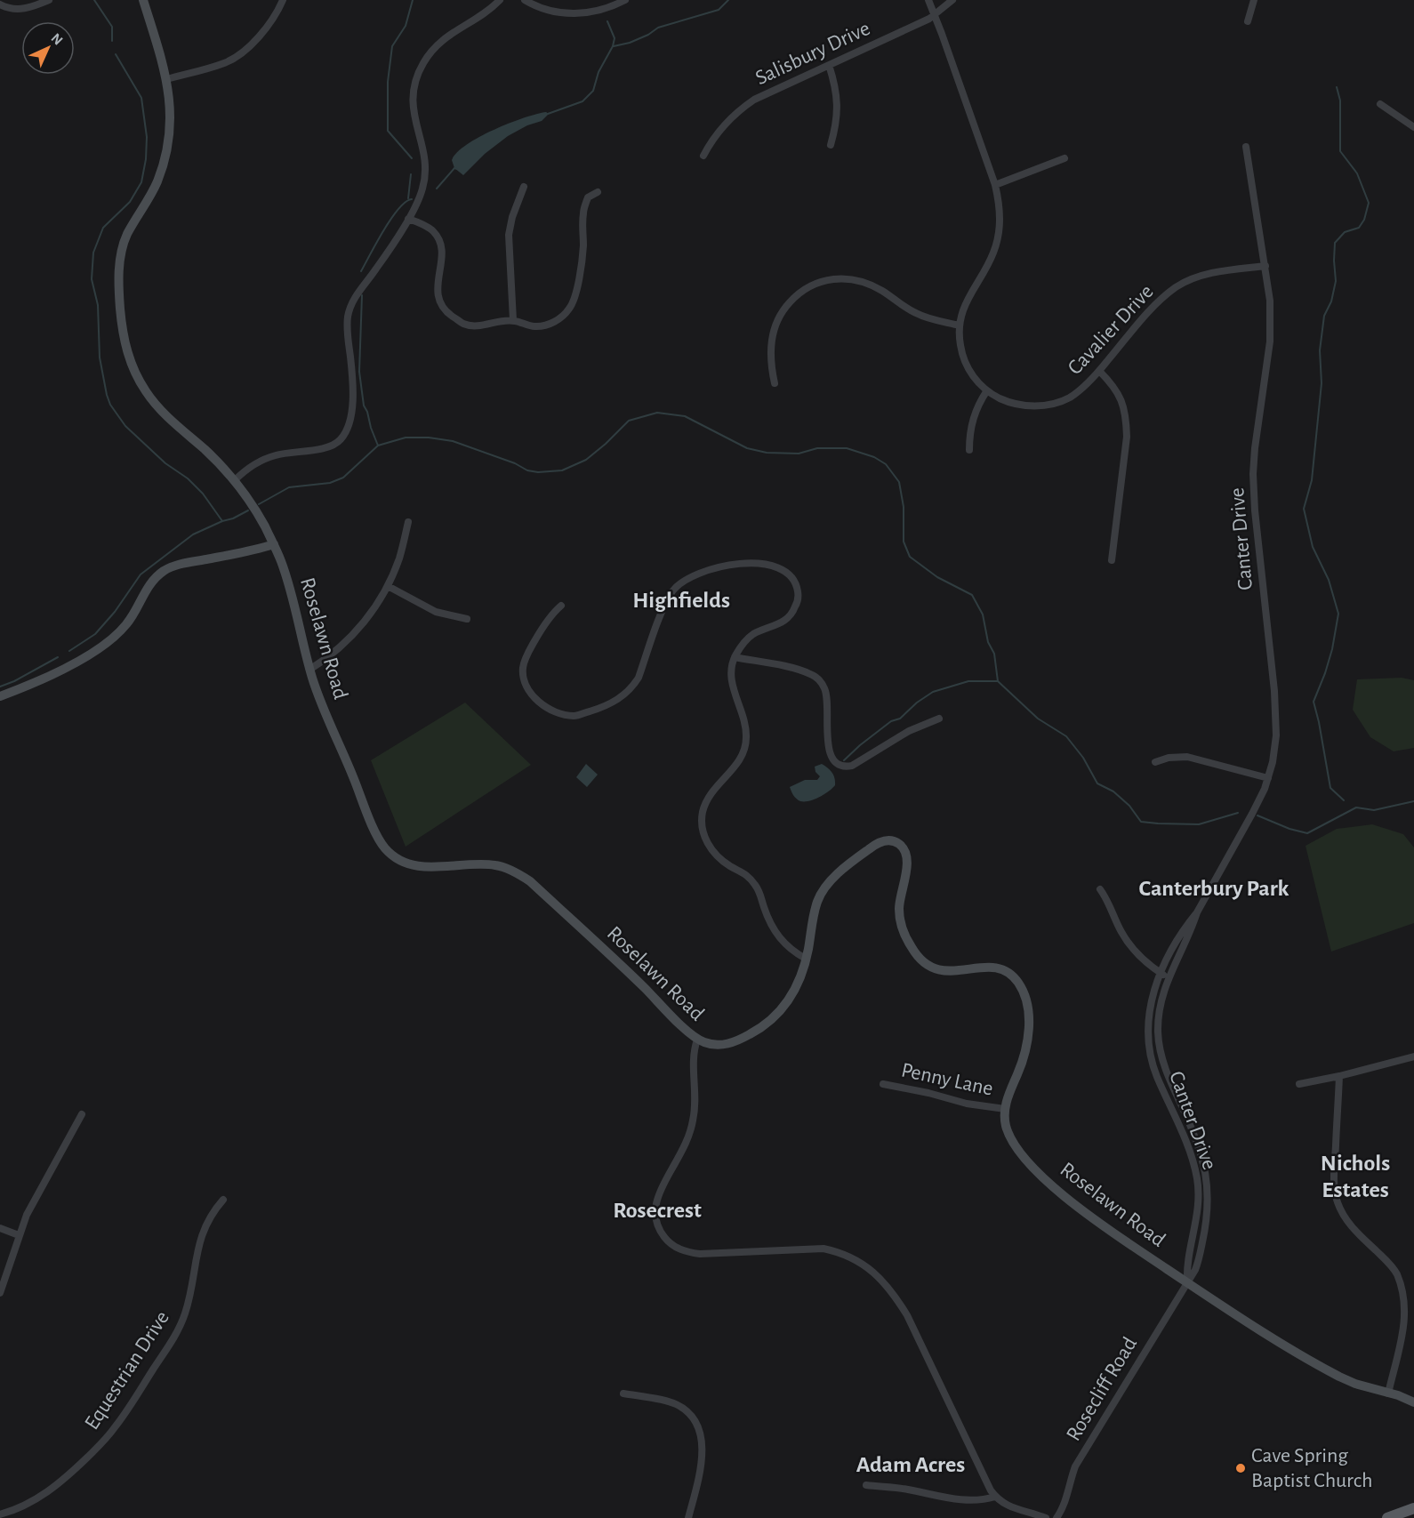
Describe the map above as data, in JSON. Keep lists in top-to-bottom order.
{
  "streets": {
    "street": [
      "Salisbury Drive",
      "Cavalier Drive",
      "Canter Drive",
      "Roselawn Road",
      "Penny Lane",
      "Equestrian Drive",
      "Rosecliff Road"
    ]
  },
  "crossings": [
    ["Salisbury Drive", "Cavalier Drive"],
    ["Cavalier Drive", "Canter Drive"],
    ["Canter Drive", "Roselawn Road"],
    ["Canter Drive", "Rosecliff Road"],
    ["Roselawn Road", "Penny Lane"],
    ["Roselawn Road", "Rosecliff Road"]
  ],
  "districts": [
    "Highfields",
    "Canterbury Park",
    "Nichols Estates",
    "Rosecrest",
    "Adam Acres"
  ],
  "places": ["Cave Spring Baptist Church"],
  "north": "top right"
}
